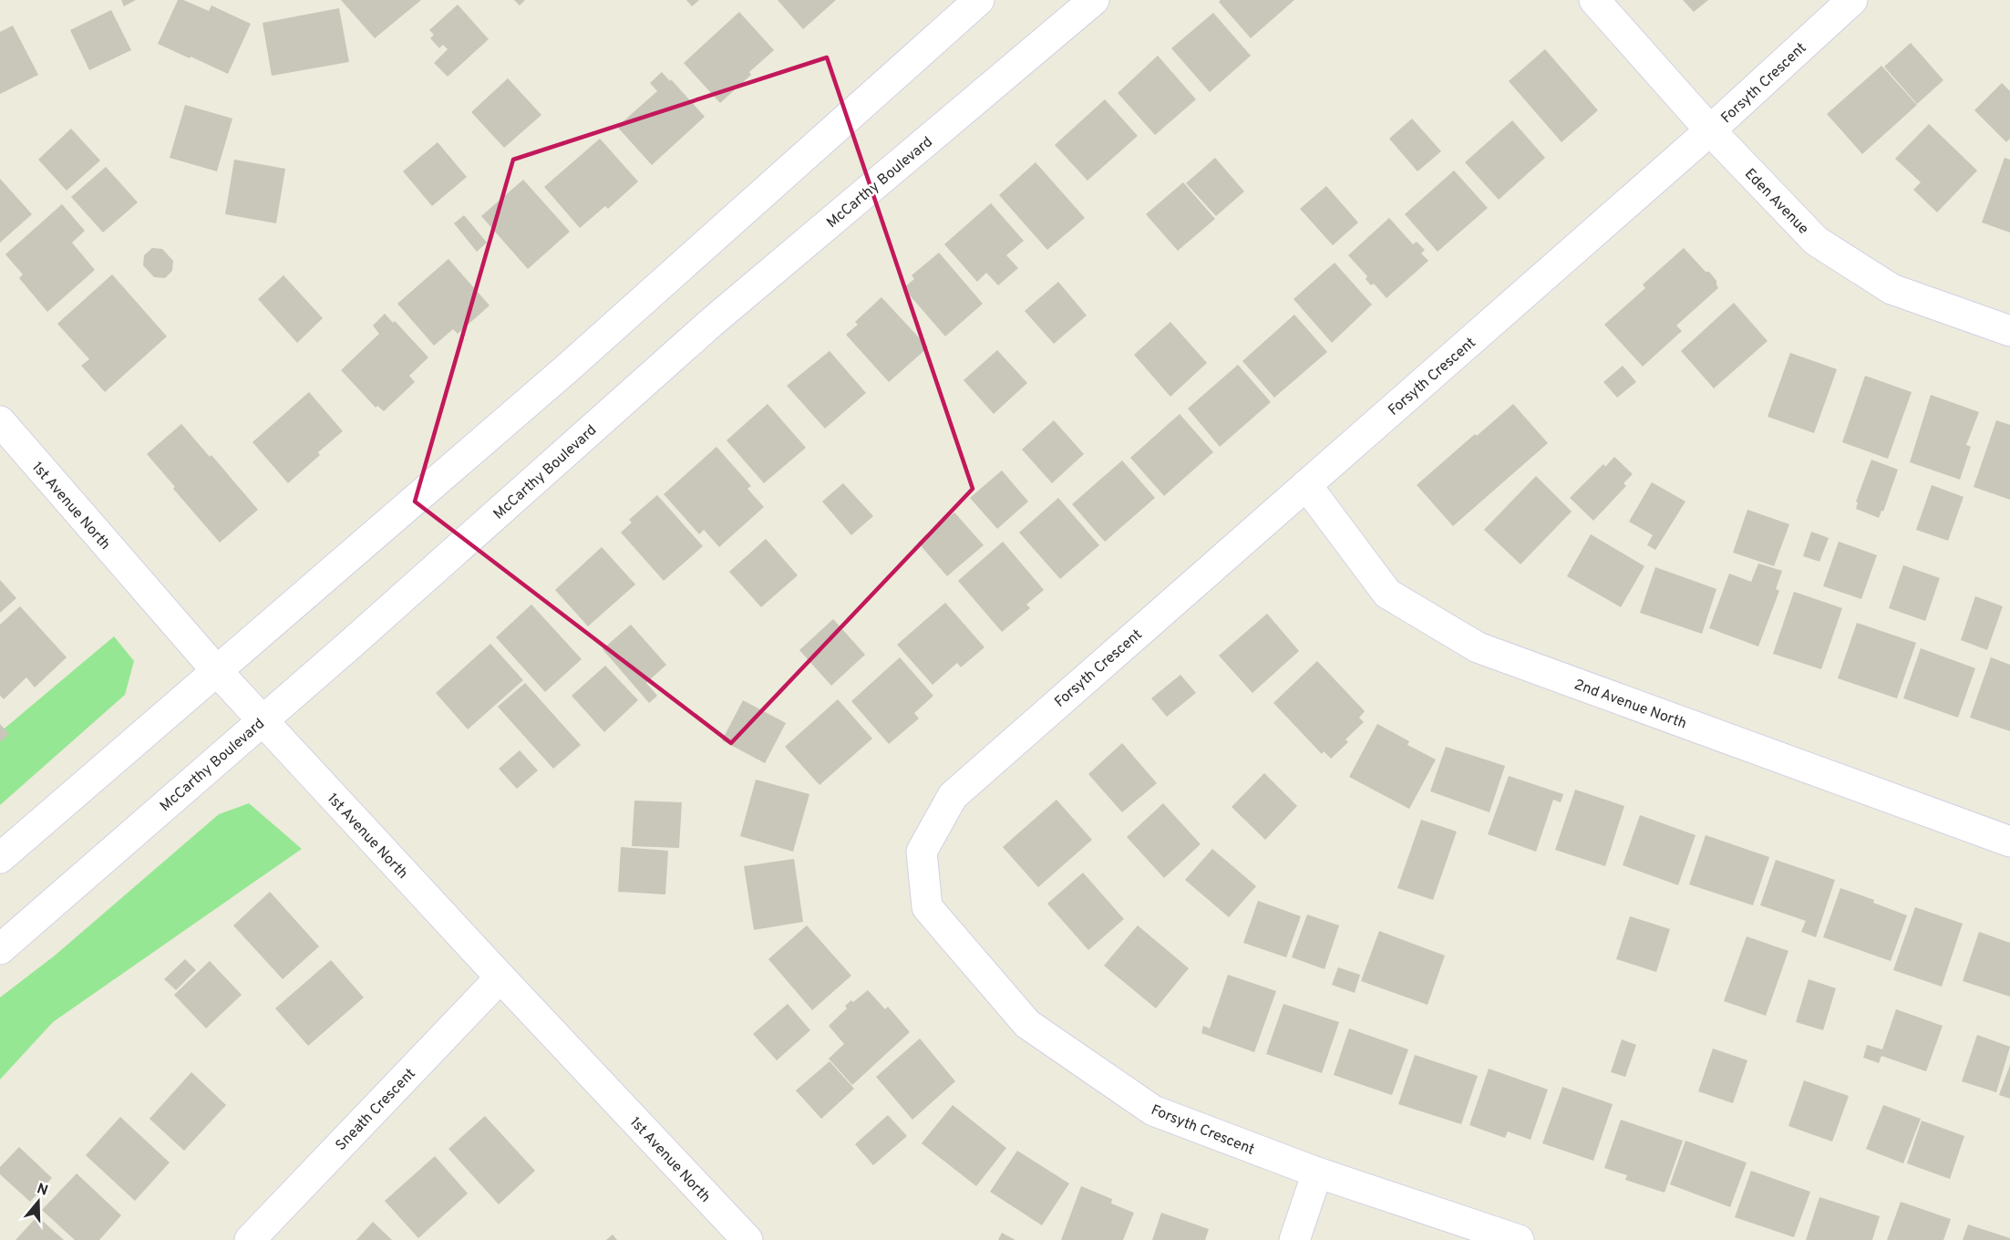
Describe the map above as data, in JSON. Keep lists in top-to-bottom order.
{
  "streets": {
    "street": [
      "Forsyth Crescent",
      "McCarthy Boulevard",
      "Eden Avenue",
      "1st Avenue North",
      "2nd Avenue North",
      "Sneath Crescent"
    ]
  },
  "crossings": [
    ["Forsyth Crescent", "Eden Avenue"],
    ["Forsyth Crescent", "2nd Avenue North"],
    ["McCarthy Boulevard", "1st Avenue North"],
    ["1st Avenue North", "Sneath Crescent"]
  ],
  "north": "top"
}
